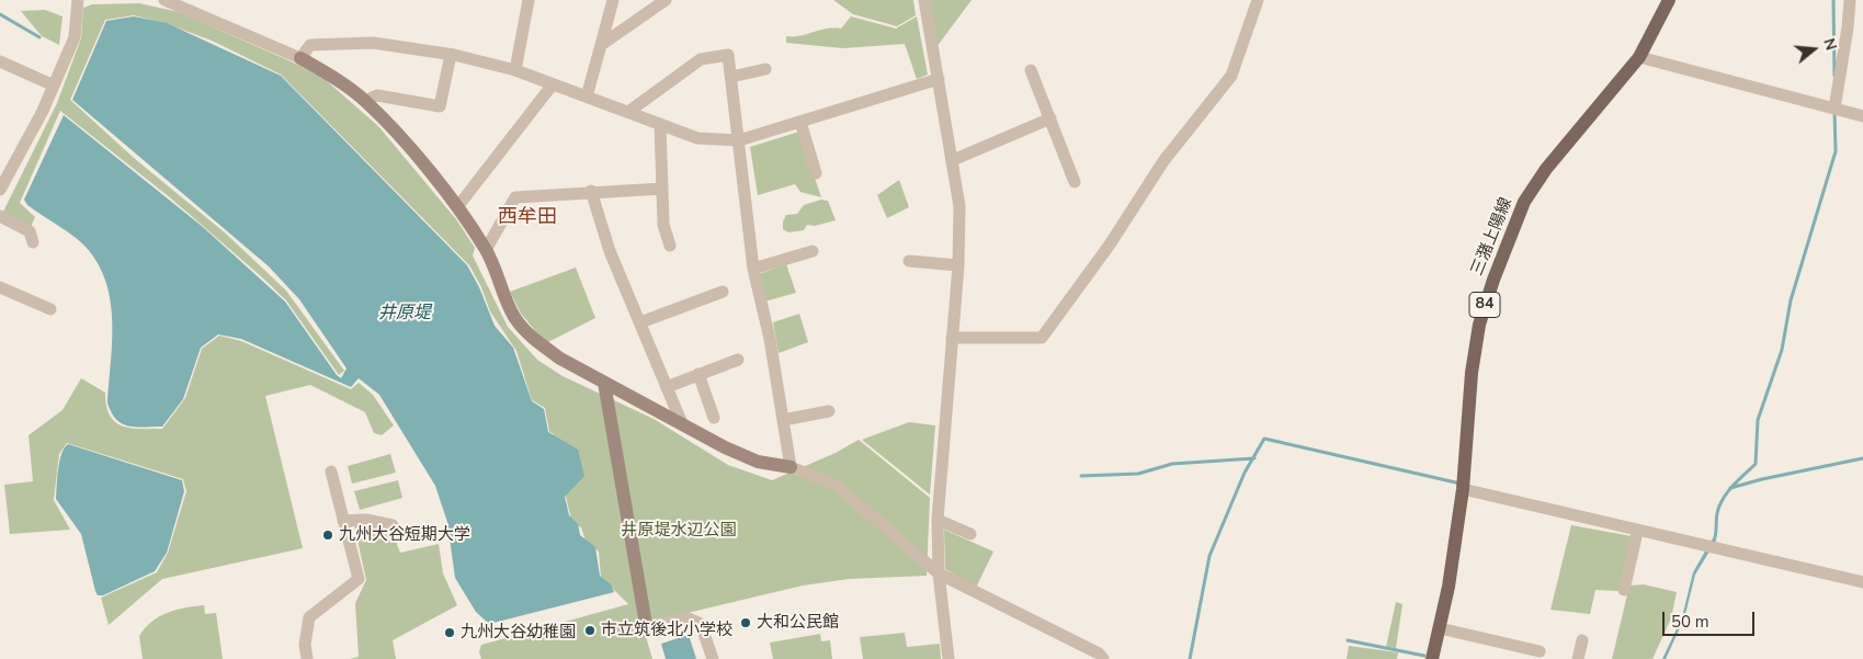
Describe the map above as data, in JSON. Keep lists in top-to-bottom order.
{
  "streets": {
    "main road": ["三潴上陽線", "84"]
  },
  "districts": ["西牟田"],
  "water": ["井原堤"],
  "parks": ["井原堤水辺公園"],
  "places": [
    "九州大谷短期大学",
    "大和公民館",
    "市立筑後北小学校",
    "九州大谷幼稚園"
  ],
  "scale_bar": "50 m",
  "north": "right"
}
